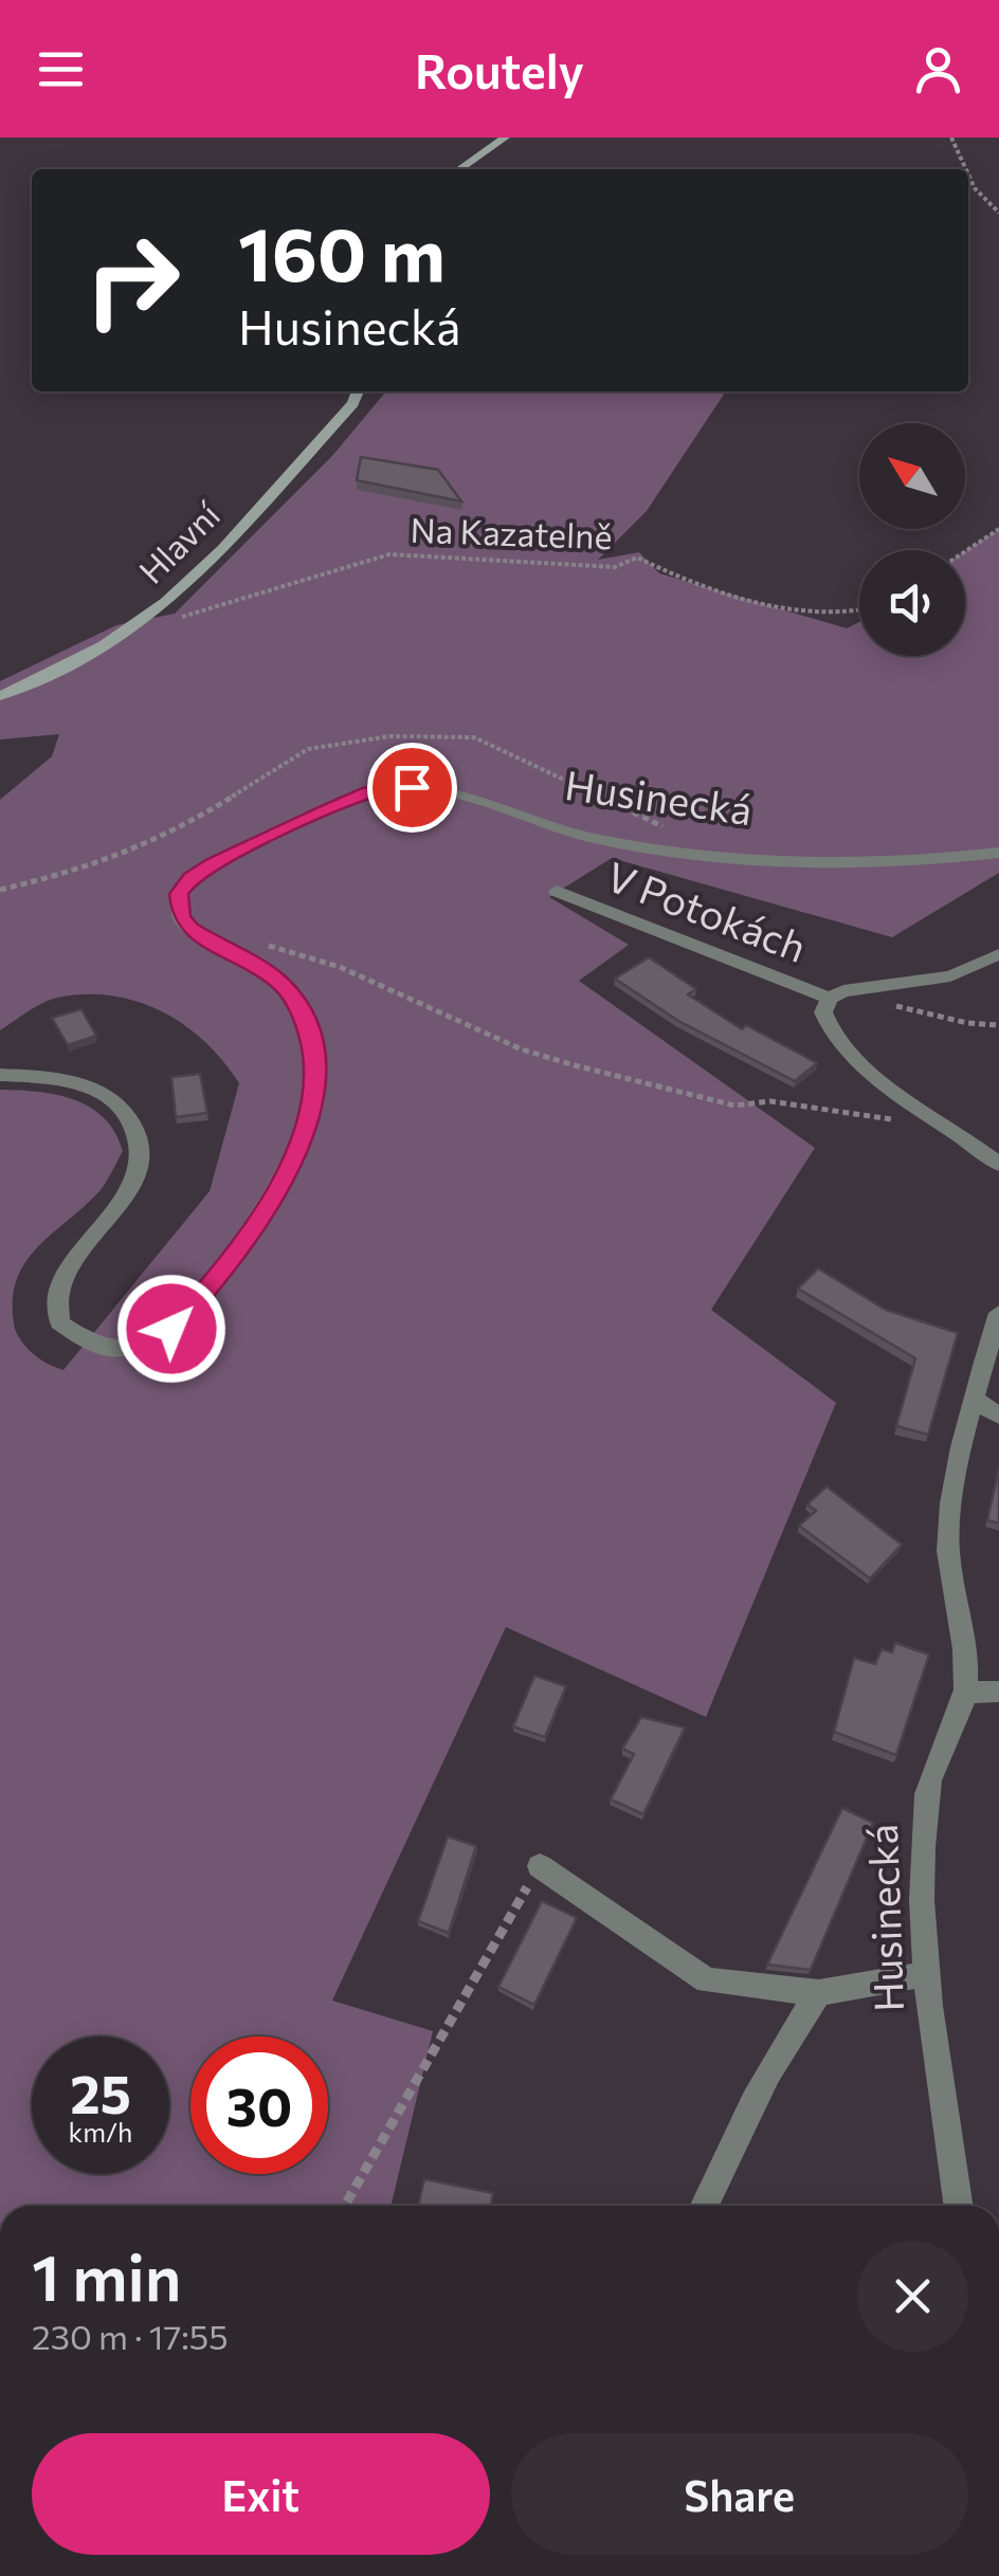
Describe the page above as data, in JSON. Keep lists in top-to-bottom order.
{
  "streets": {
    "street": ["Hlavní", "Husinecká", "V Potokách"],
    "path": ["Na Kazatelně"]
  },
  "crossings": [
    ["Na Kazatelně", "Hlavní"]
  ],
  "north": "top left",
  "page": {
    "header": "Routely",
    "turn": ["160 m", "Husinecká"],
    "speed": "25 km/h",
    "limit": "30",
    "heading": ["1 min", "230 m · 17:55"],
    "buttons": ["Exit", "Share"]
  }
}
